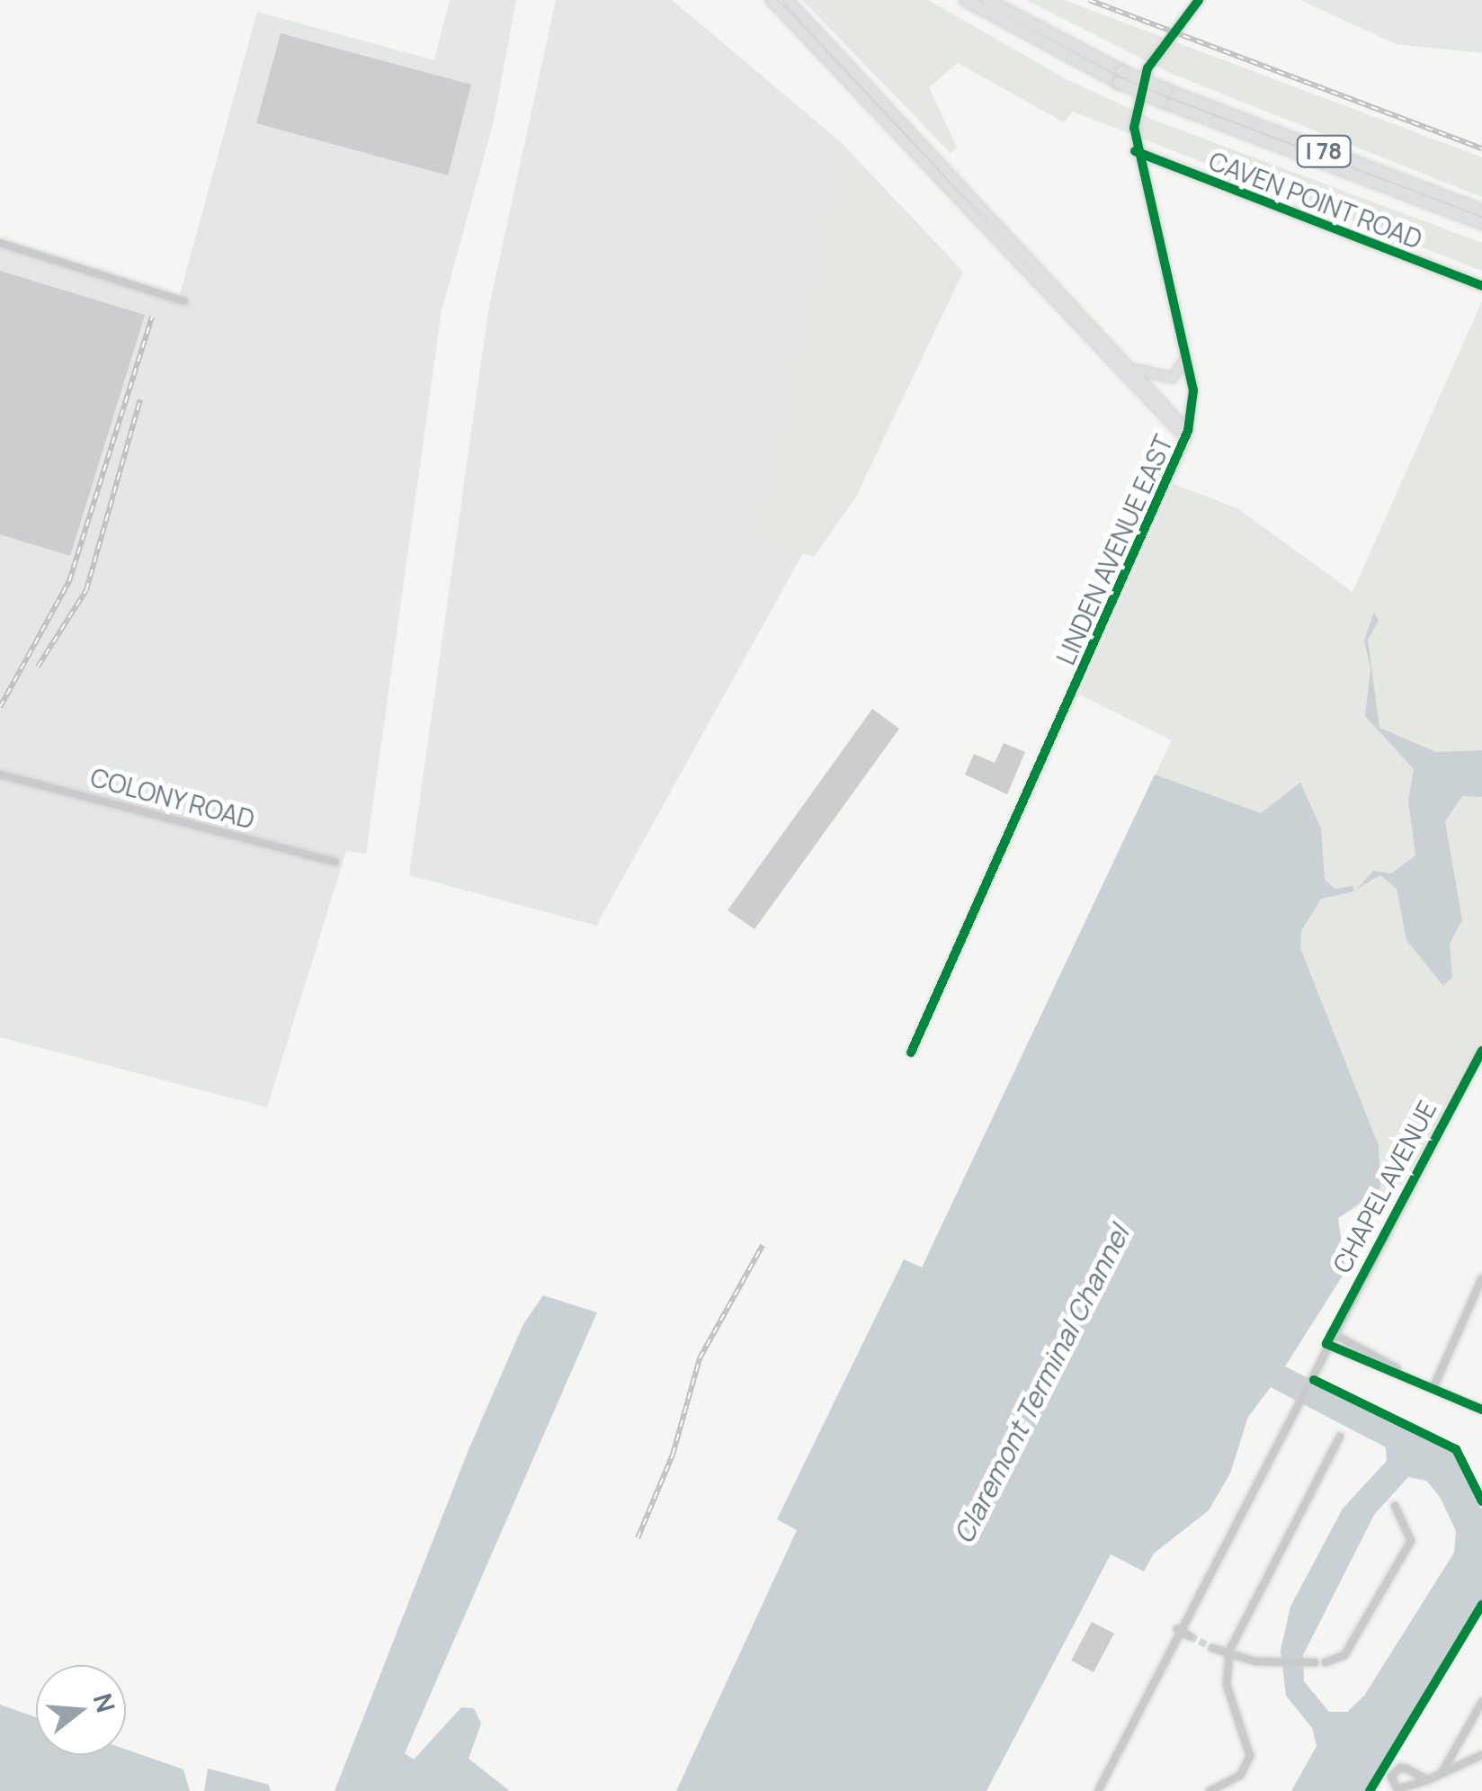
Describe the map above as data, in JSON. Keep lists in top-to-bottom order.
{
  "streets": {
    "highway": ["I 78"],
    "street": [
      "CAVEN POINT ROAD",
      "LINDEN AVENUE EAST",
      "COLONY ROAD",
      "CHAPEL AVENUE"
    ]
  },
  "crossings": [
    ["CAVEN POINT ROAD", "LINDEN AVENUE EAST"]
  ],
  "water": ["Claremont Terminal Channel"],
  "north": "right"
}
